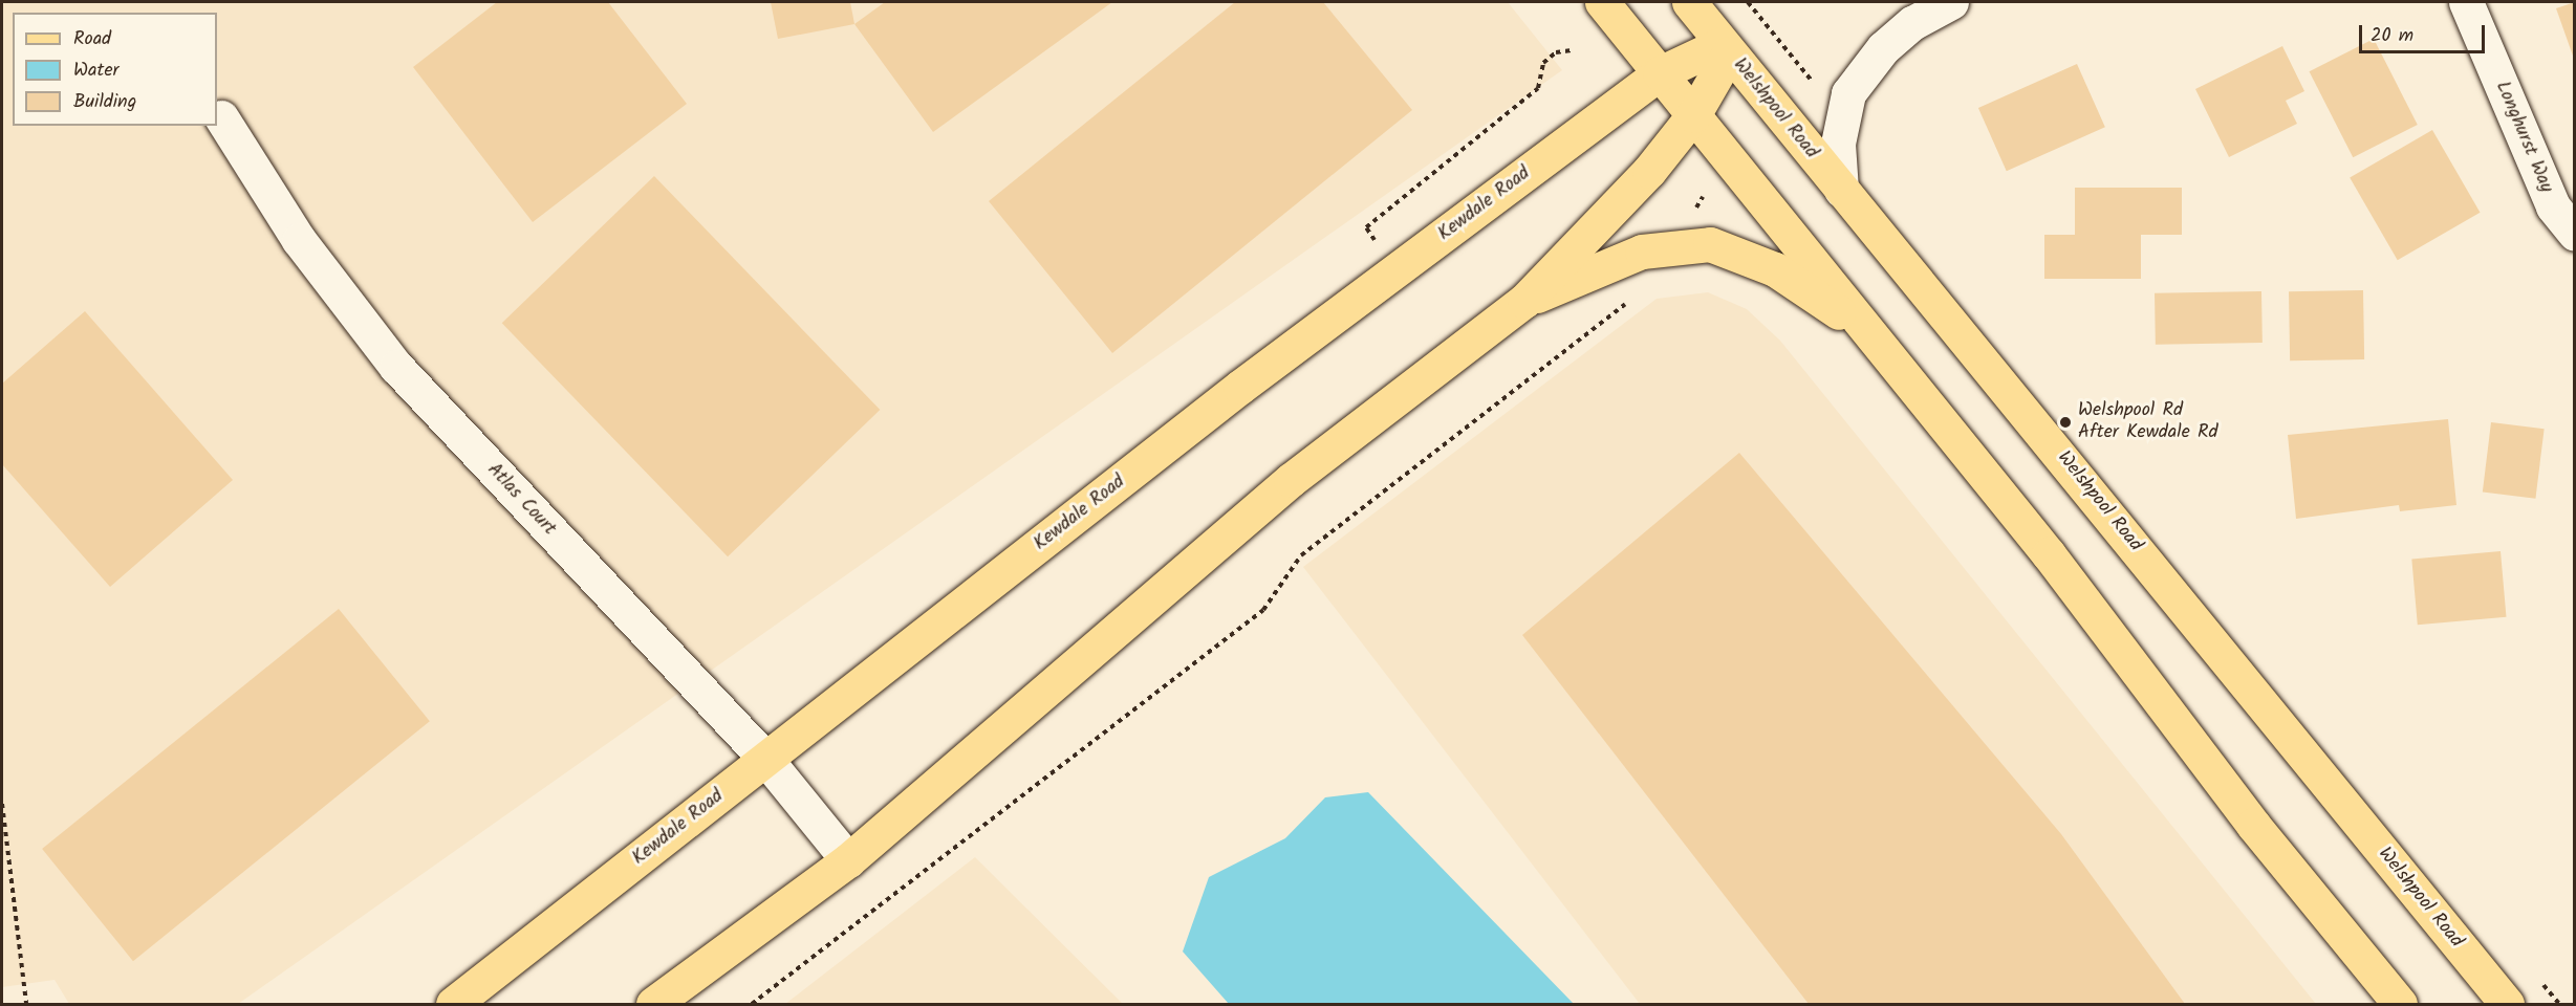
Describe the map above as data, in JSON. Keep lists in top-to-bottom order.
{
  "streets": {
    "main road": ["Welshpool Road", "Kewdale Road"],
    "street": ["Longhurst Way", "Atlas Court"]
  },
  "crossings": [
    ["Welshpool Road", "Kewdale Road"],
    ["Kewdale Road", "Atlas Court"]
  ],
  "places": ["Welshpool Rd After Kewdale Rd"],
  "legend": ["Road", "Water", "Building"],
  "scale_bar": "20 m"
}
